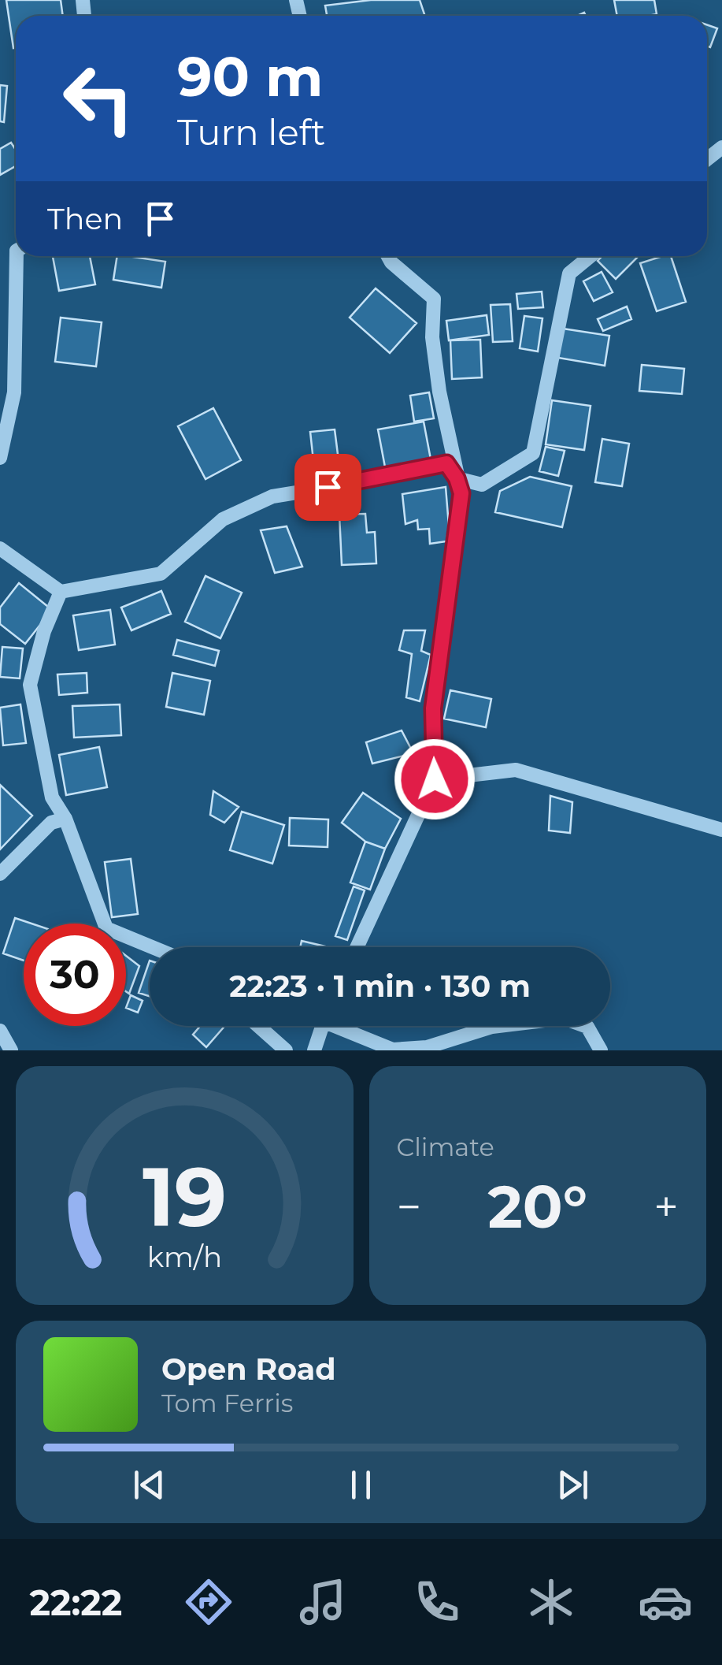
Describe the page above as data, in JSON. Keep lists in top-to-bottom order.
{
  "page": {
    "turn": ["90 m", "Turn left"],
    "then": "Then",
    "limit": "30",
    "trip": "22:23 · 1 min · 130 m",
    "tile": "Climate",
    "heat": ["−", "20°", "+"],
    "song": ["Open Road", "Tom Ferris"],
    "tabs": "22:22",
    "gauge": ["19", "km/h"]
  }
}
